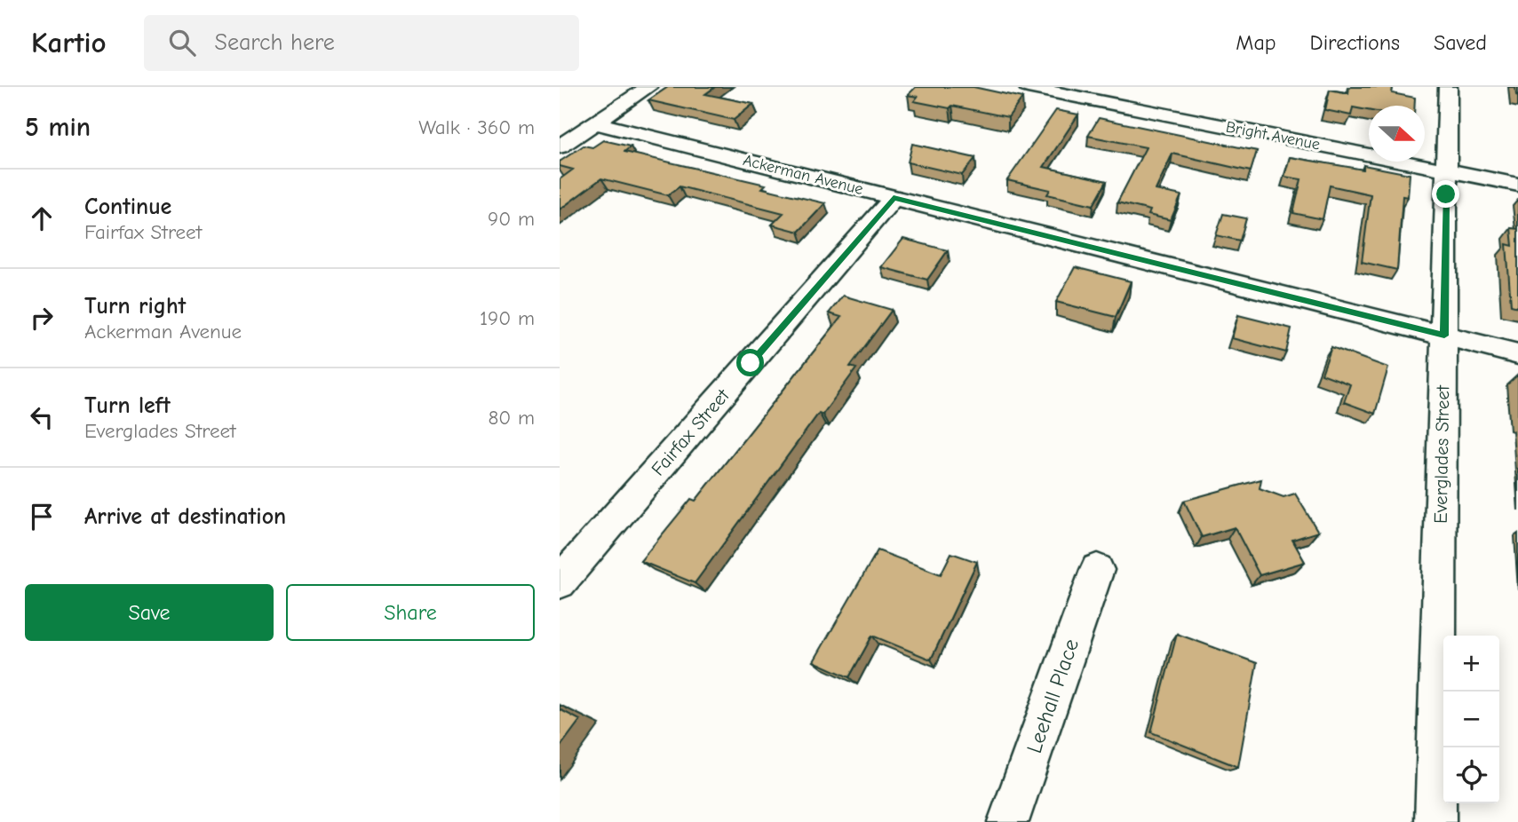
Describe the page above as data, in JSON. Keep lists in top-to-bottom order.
{
  "streets": {
    "street": [
      "Bright Avenue",
      "Ackerman Avenue",
      "Fairfax Street",
      "Everglades Street",
      "Leehall Place"
    ]
  },
  "crossings": [
    ["Bright Avenue", "Everglades Street"],
    ["Ackerman Avenue", "Fairfax Street"],
    ["Ackerman Avenue", "Everglades Street"]
  ],
  "north": "right",
  "page": {
    "header": "Kartio",
    "search": "Search here",
    "nav": ["Map", "Directions", "Saved"],
    "heading": ["5 min", "Walk · 360 m"],
    "list": [
      ["Continue", "Fairfax Street", "90 m"],
      ["Turn right", "Ackerman Avenue", "190 m"],
      ["Turn left", "Everglades Street", "80 m"],
      "Arrive at destination"
    ],
    "buttons": ["Save", "Share"],
    "map_buttons": ["+", "−"]
  }
}
